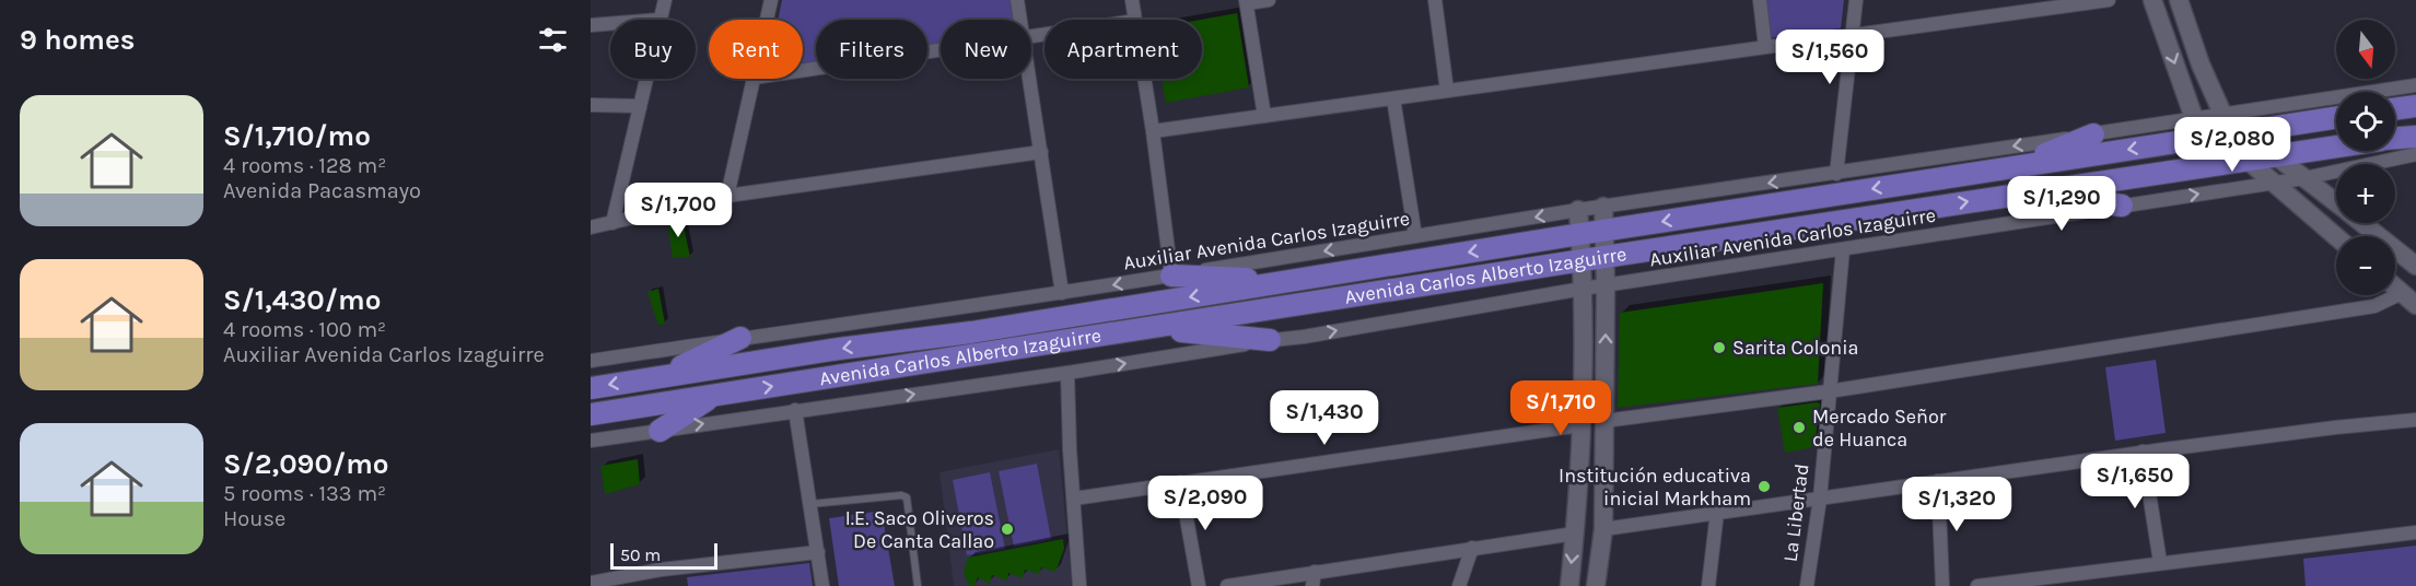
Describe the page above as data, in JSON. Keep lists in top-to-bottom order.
{
  "streets": {
    "main road": ["Avenida Carlos Alberto Izaguirre"],
    "street": ["Auxiliar Avenida Carlos Izaguirre", "La Libertad"]
  },
  "crossings": [
    ["Auxiliar Avenida Carlos Izaguirre", "La Libertad"]
  ],
  "places": [
    "Sarita Colonia",
    "Mercado Señor de Huanca",
    "Institución educativa inicial Markham",
    "I.E. Saco Oliveros De Canta Callao"
  ],
  "scale_bar": "50 m",
  "north": "bottom",
  "page": {
    "heading": "9 homes",
    "map_buttons": ["+", "−"],
    "chip": [
      "Buy",
      "Rent",
      "Filters",
      "New",
      "Apartment"
    ],
    "price": [
      "S/1,560",
      "S/2,080",
      "S/1,290",
      "S/1,700",
      "S/1,710",
      "S/1,430",
      "S/1,650",
      "S/2,090",
      "S/1,320"
    ],
    "list": [
      {
        "name": "S/1,710/mo",
        "note": "4 rooms · 128 m² · Avenida Pacasmayo"
      },
      {
        "name": "S/1,430/mo",
        "note": "4 rooms · 100 m² · Auxiliar Avenida Carlos Izaguirre"
      },
      {
        "name": "S/2,090/mo",
        "note": "5 rooms · 133 m² · House"
      }
    ],
    "scale": "50 m"
  }
}
